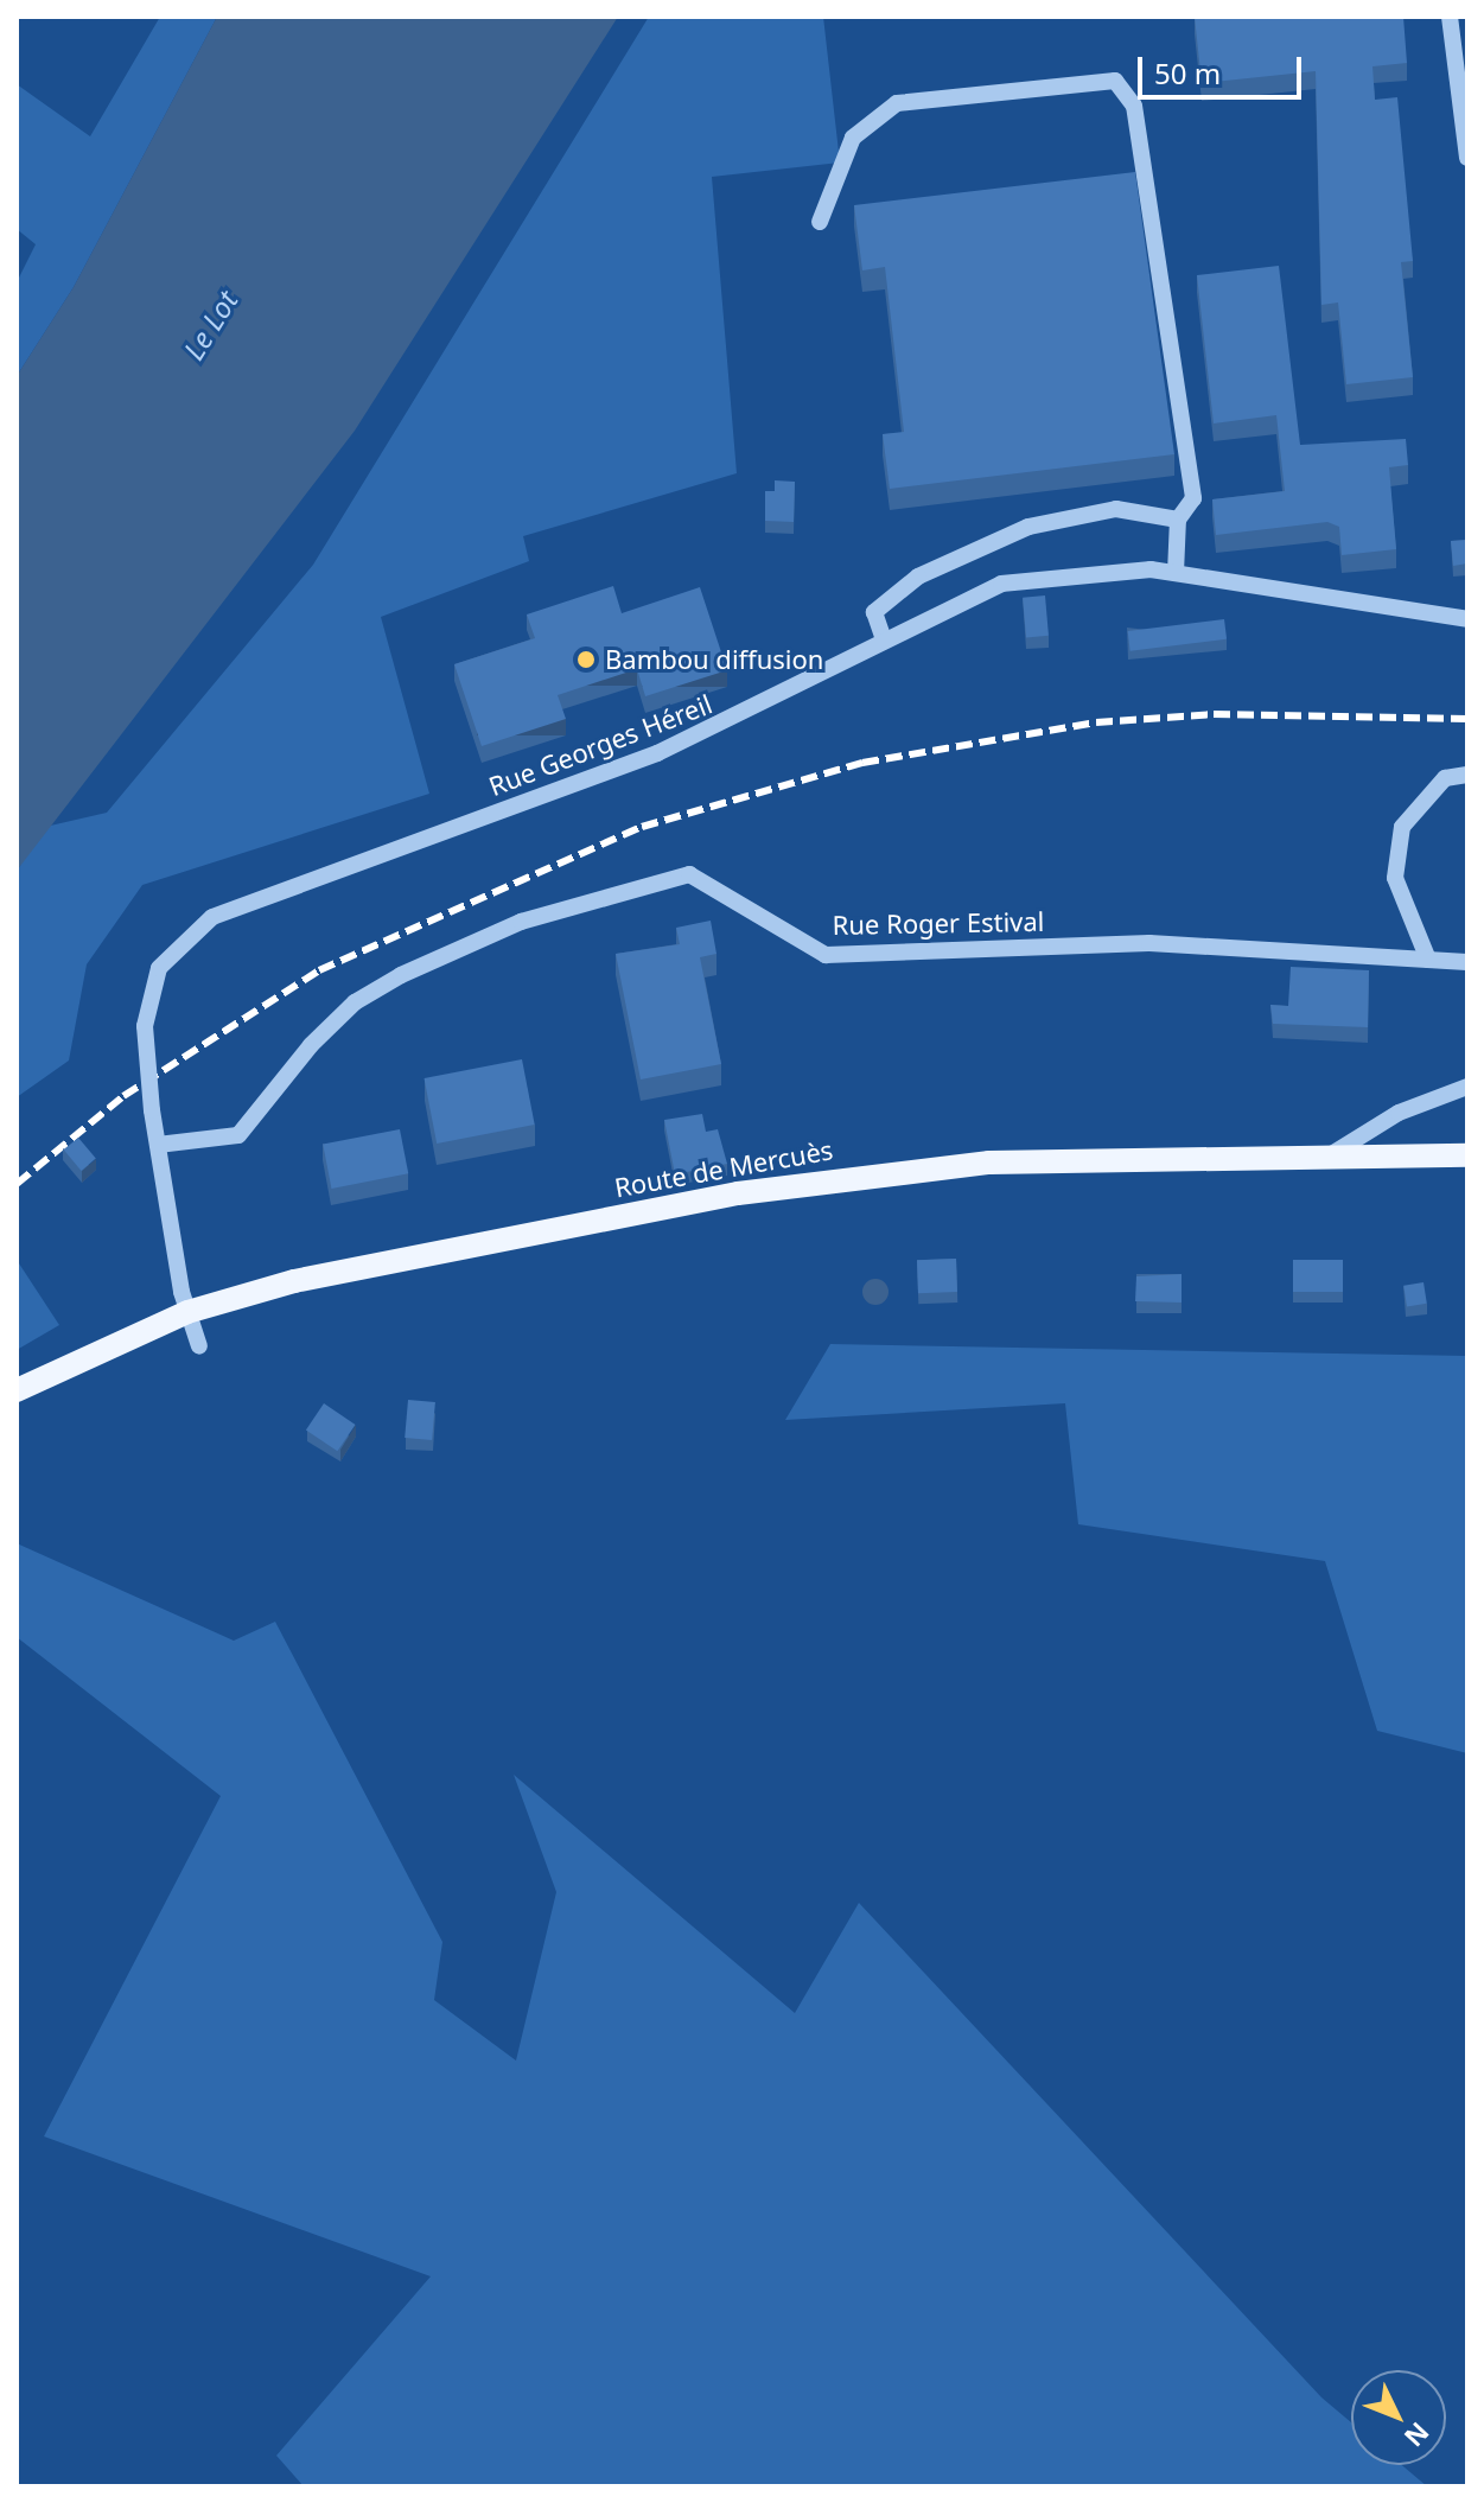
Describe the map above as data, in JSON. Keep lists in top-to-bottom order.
{
  "streets": {
    "main road": ["Route de Mercuès"],
    "street": ["Rue Georges Héreil", "Rue Roger Estival"]
  },
  "crossings": [
    ["Rue Georges Héreil", "Rue Roger Estival"],
    ["Rue Georges Héreil", "Route de Mercuès"]
  ],
  "water": ["Le Lot"],
  "places": ["Bambou diffusion"],
  "scale_bar": "50 m",
  "north": "bottom right"
}
